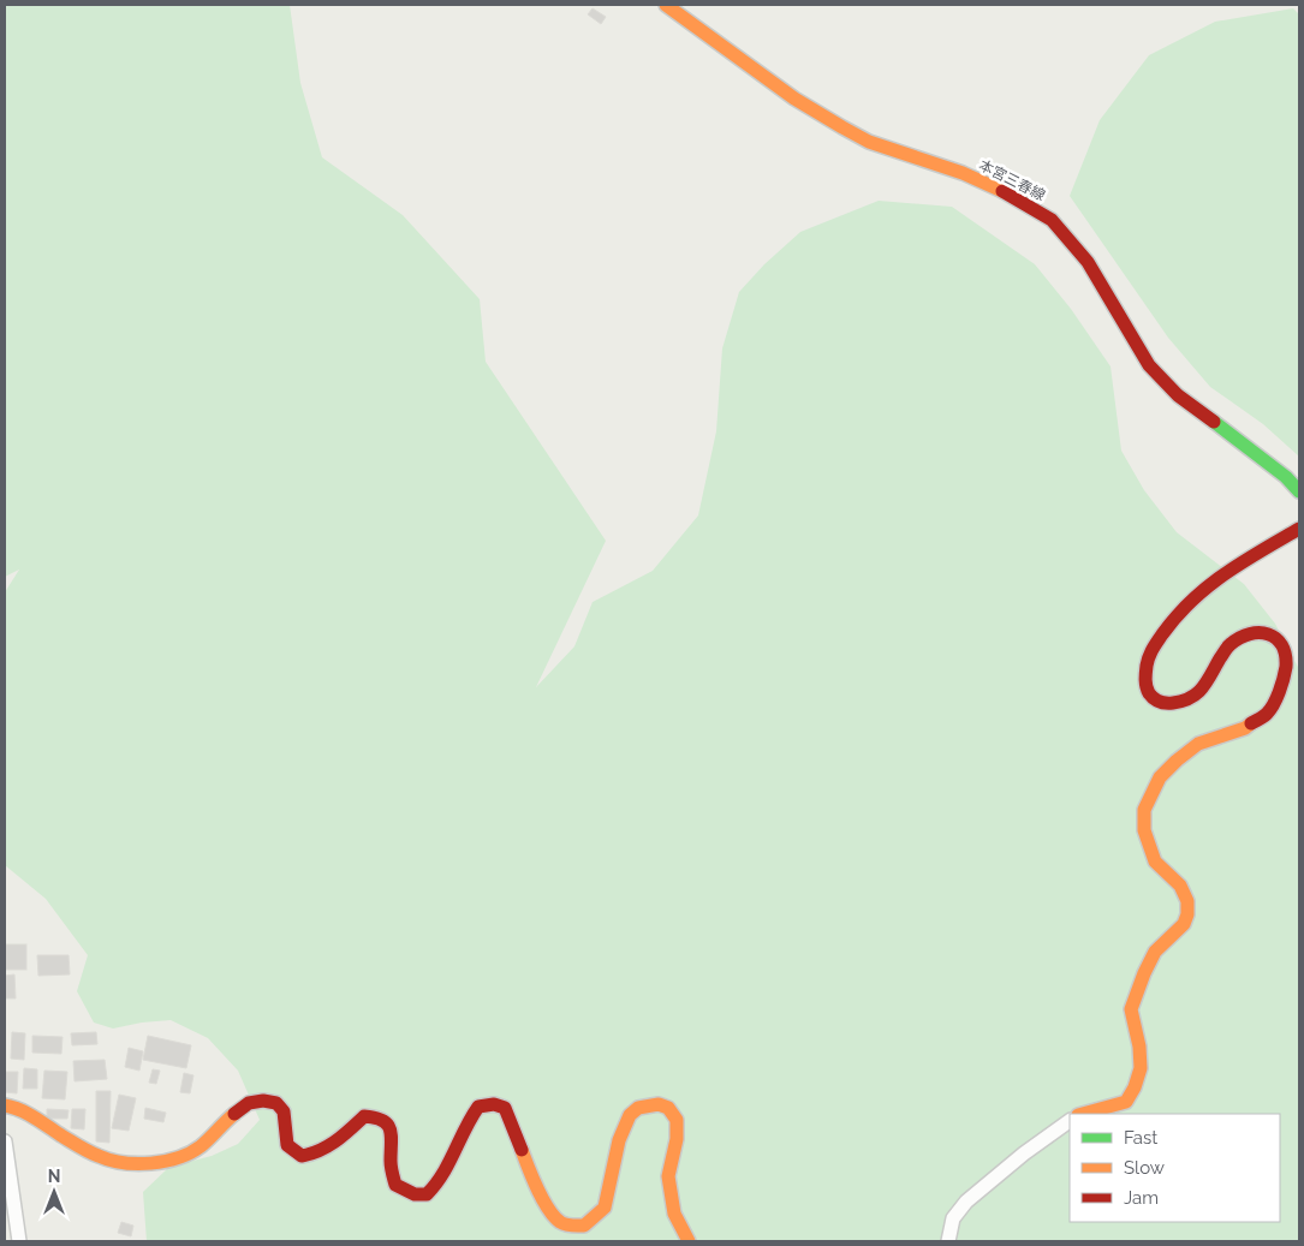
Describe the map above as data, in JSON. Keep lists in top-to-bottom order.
{
  "streets": {
    "street": ["本宮三春線"]
  },
  "legend": ["Fast", "Slow", "Jam"],
  "north": "top"
}
